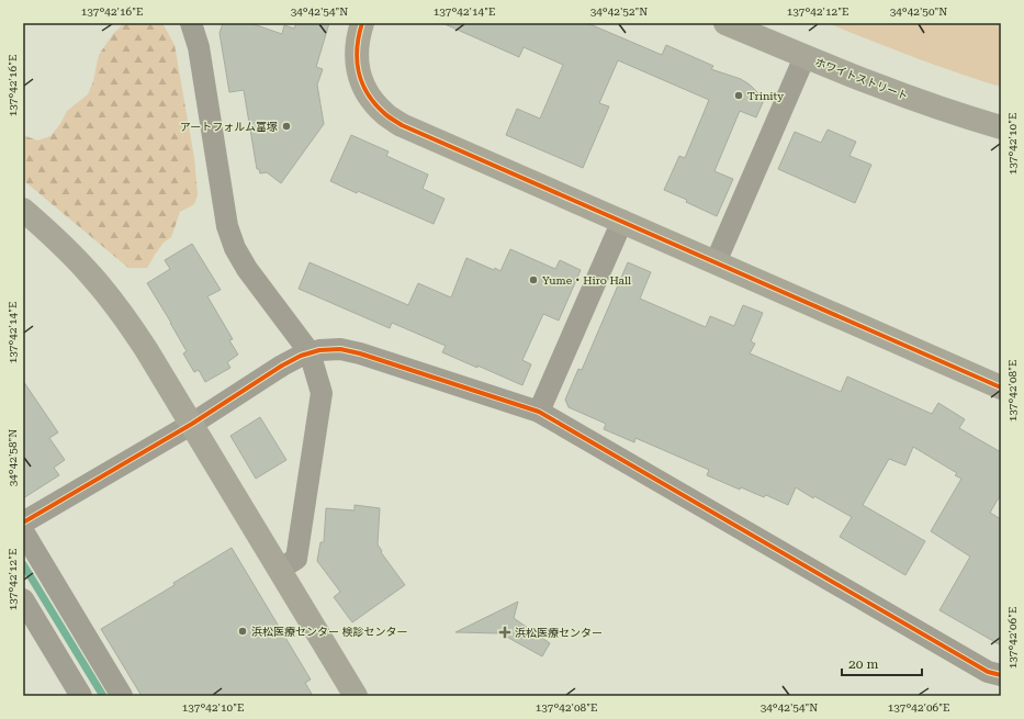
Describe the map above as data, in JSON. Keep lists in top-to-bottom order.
{
  "streets": {
    "street": ["ホワイトストリート"]
  },
  "places": {
    "other": [
      "Trinity",
      "アートフォルム富塚",
      "Yume・Hiro Hall",
      "浜松医療センター 検診センター"
    ],
    "health": ["浜松医療センター"]
  },
  "scale_bar": "20 m",
  "coordinates": [
    "137°42'16\"E",
    "34°42'54\"N",
    "137°42'14\"E",
    "34°42'52\"N",
    "137°42'12\"E",
    "34°42'50\"N",
    "137°42'10\"E",
    "137°42'08\"E",
    "34°42'58\"N",
    "137°42'06\"E"
  ]
}
